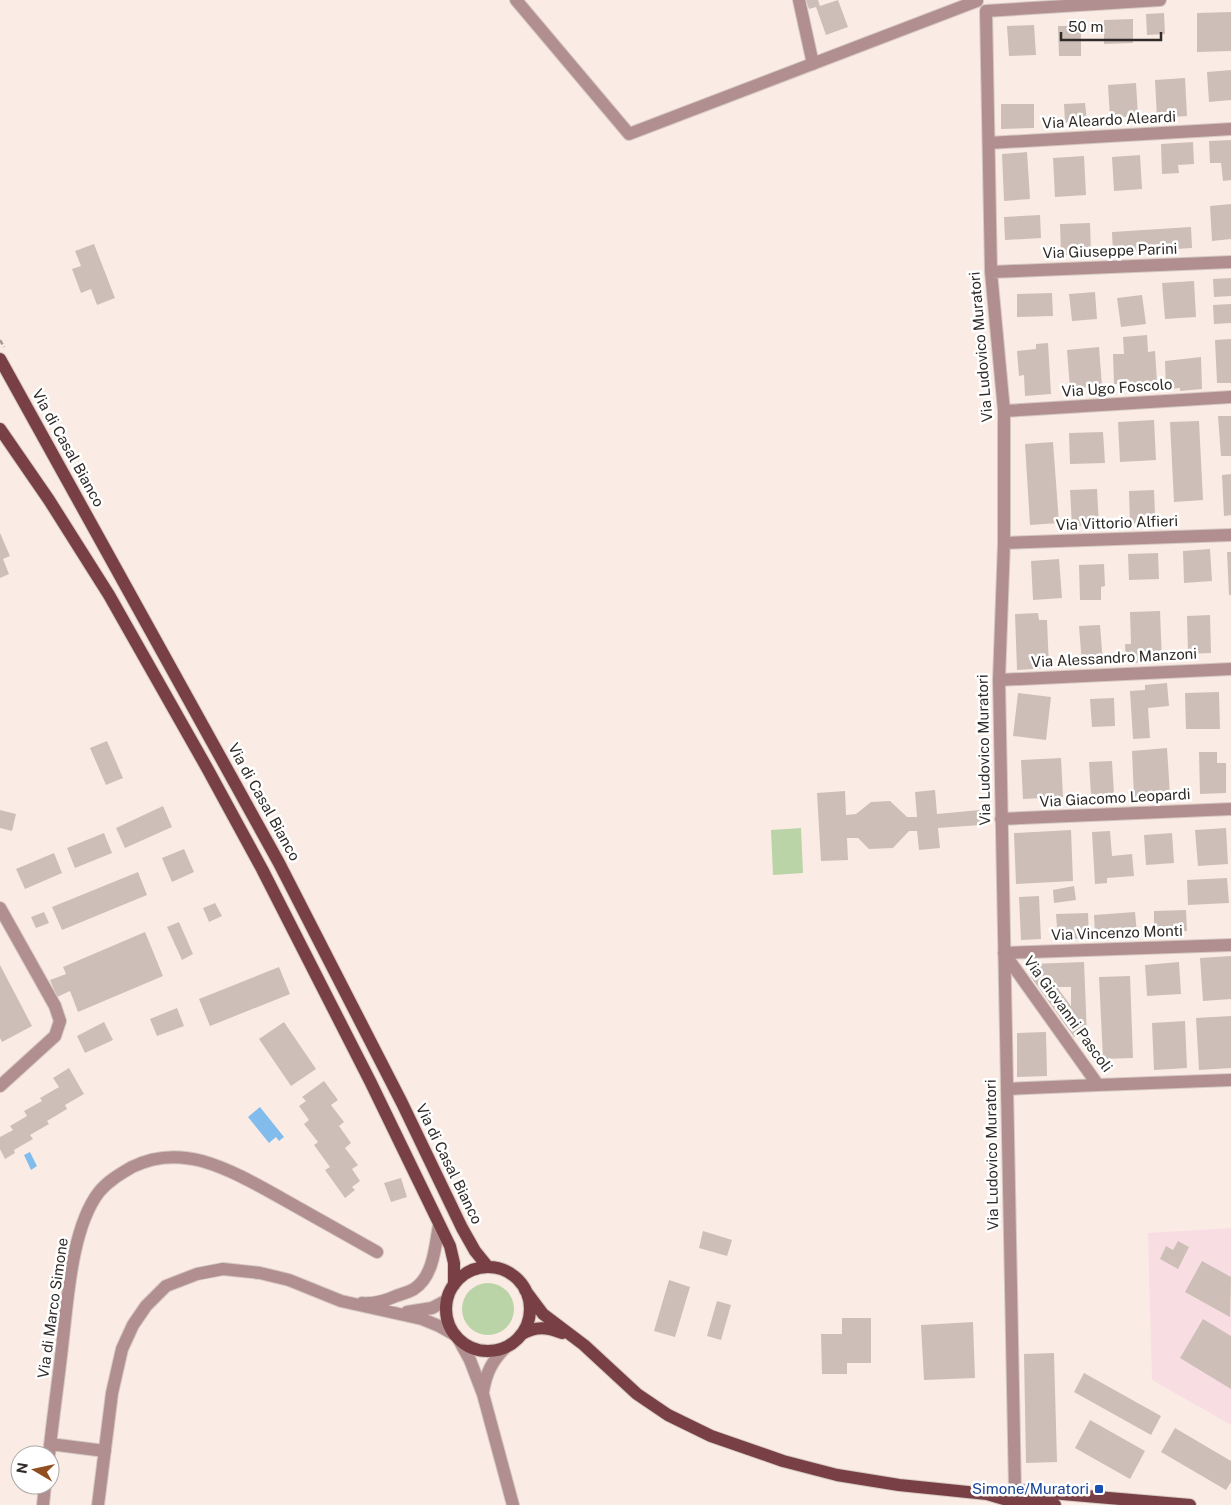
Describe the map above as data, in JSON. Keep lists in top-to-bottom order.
{
  "streets": {
    "main road": ["Via di Casal Bianco"],
    "street": [
      "Via Aleardo Aleardi",
      "Via Giuseppe Parini",
      "Via Ludovico Muratori",
      "Via Ugo Foscolo",
      "Via Vittorio Alfieri",
      "Via Alessandro Manzoni",
      "Via Giacomo Leopardi",
      "Via Vincenzo Monti",
      "Via Giovanni Pascoli",
      "Via di Marco Simone"
    ]
  },
  "crossings": [
    ["Via Aleardo Aleardi", "Via Ludovico Muratori"],
    ["Via Giuseppe Parini", "Via Ludovico Muratori"],
    ["Via Ludovico Muratori", "Via Ugo Foscolo"],
    ["Via Ludovico Muratori", "Via Vittorio Alfieri"],
    ["Via Ludovico Muratori", "Via Alessandro Manzoni"],
    ["Via Ludovico Muratori", "Via Giacomo Leopardi"],
    ["Via Ludovico Muratori", "Via Vincenzo Monti"],
    ["Via Ludovico Muratori", "Via Giovanni Pascoli"],
    ["Via Vincenzo Monti", "Via Giovanni Pascoli"]
  ],
  "places": {
    "transit": ["Simone/Muratori"]
  },
  "scale_bar": "50 m",
  "north": "left"
}
